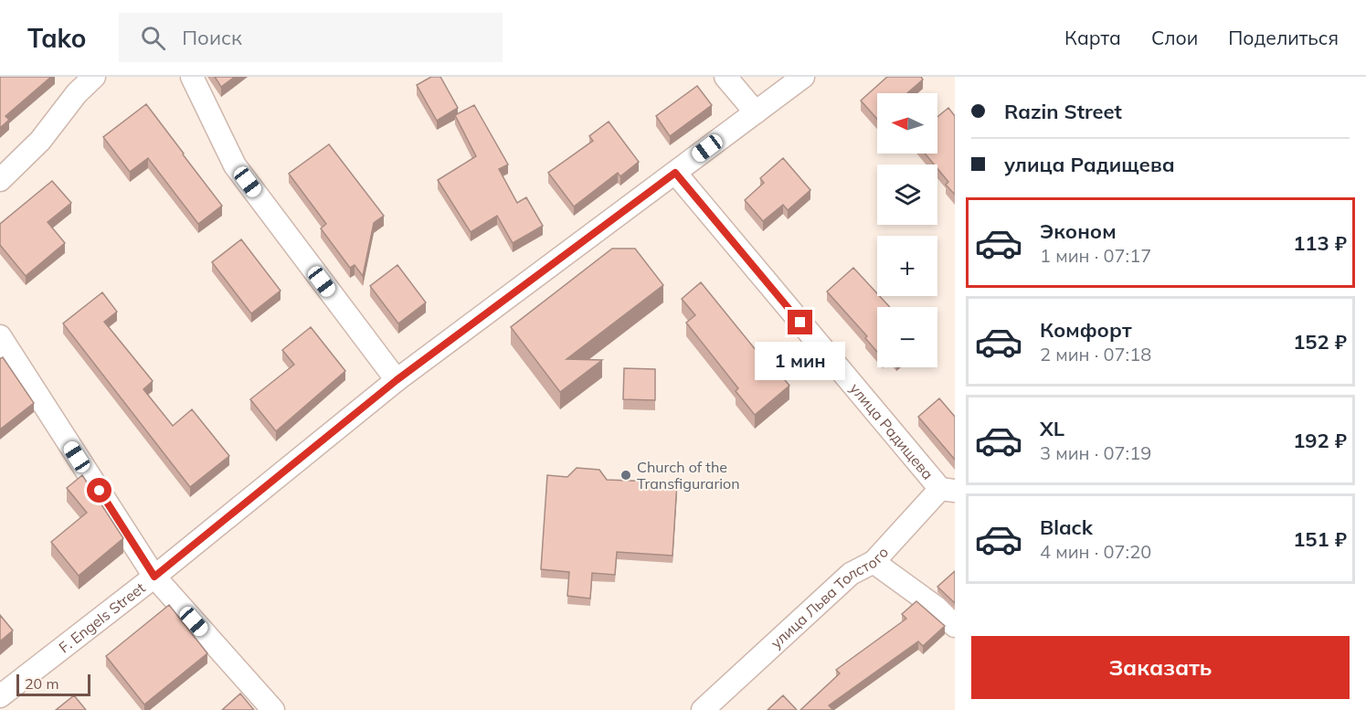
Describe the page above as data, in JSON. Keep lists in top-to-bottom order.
{
  "streets": {
    "street": ["улица Радищева", "улица Льва Толстого", "F. Engels Street"]
  },
  "crossings": [
    ["улица Радищева", "улица Льва Толстого"],
    ["улица Радищева", "F. Engels Street"]
  ],
  "places": ["Church of the Transfigurarion"],
  "scale_bar": "20 m",
  "north": "left",
  "page": {
    "header": "Tako",
    "search": "Поиск",
    "nav": ["Карта", "Слои", "Поделиться"],
    "banner": ["Razin Street", "улица Радищева"],
    "map_buttons": ["+", "−"],
    "list": [
      {
        "name": "Эконом",
        "note": "1 мин · 07:17",
        "value": "113 ₽"
      },
      {
        "name": "Комфорт",
        "note": "2 мин · 07:18",
        "value": "152 ₽"
      },
      {
        "name": "XL",
        "note": "3 мин · 07:19",
        "value": "192 ₽"
      },
      {
        "name": "Black",
        "note": "4 мин · 07:20",
        "value": "151 ₽"
      }
    ],
    "bubble": "1 мин",
    "buttons": "Заказать",
    "scale": "20 m"
  }
}
